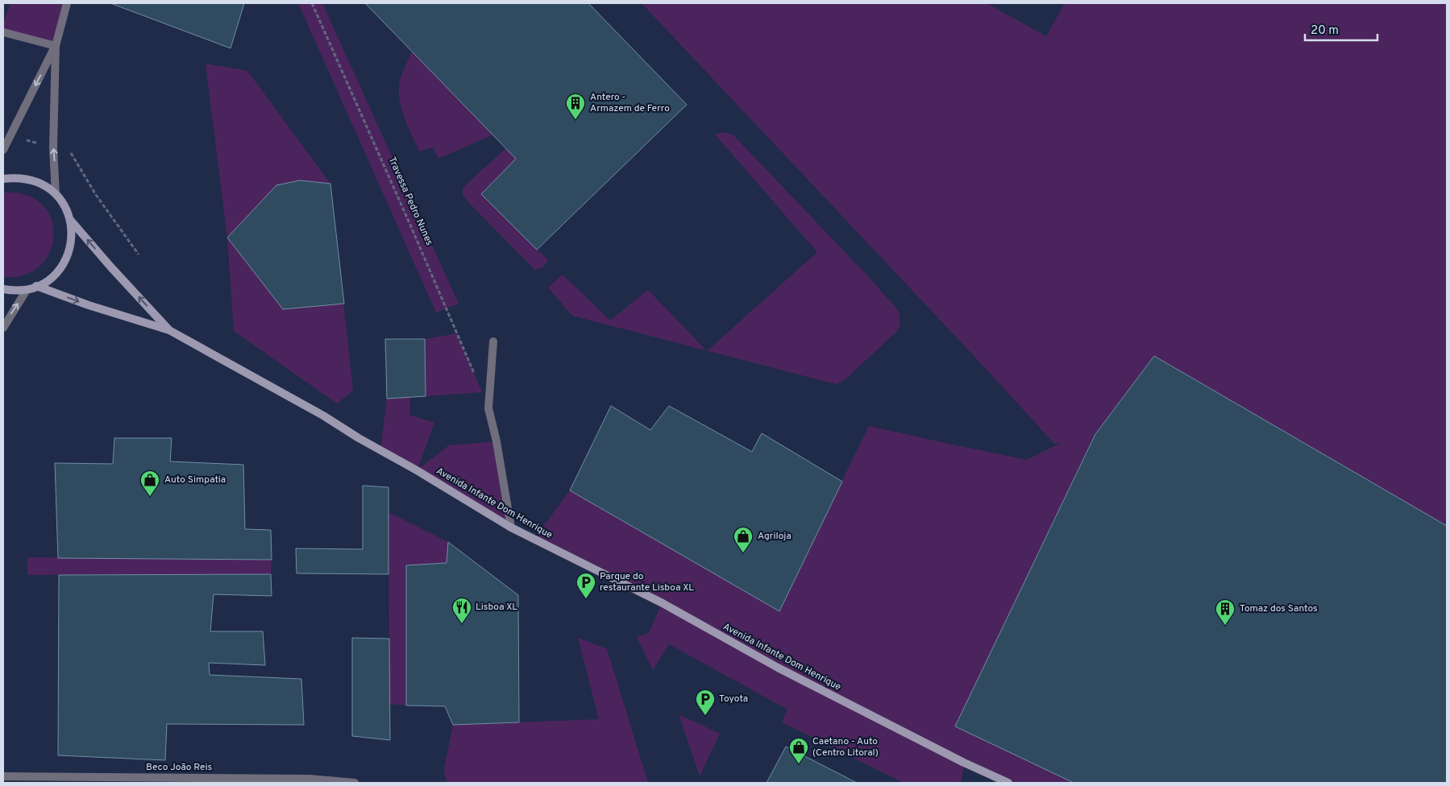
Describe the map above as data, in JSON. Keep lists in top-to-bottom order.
{
  "streets": {
    "main road": ["Avenida Infante Dom Henrique"],
    "street": ["Beco João Reis"],
    "path": ["Travessa Pedro Nunes"]
  },
  "places": {
    "building": ["Antero - Armazem de Ferro", "Tomaz dos Santos"],
    "shop": ["Auto Simpatia", "Agriloja", "Caetano - Auto (Centro Litoral)"],
    "parking": ["Parque do restaurante Lisboa XL", "Toyota"],
    "restaurant": ["Lisboa XL"]
  },
  "scale_bar": "20 m"
}
